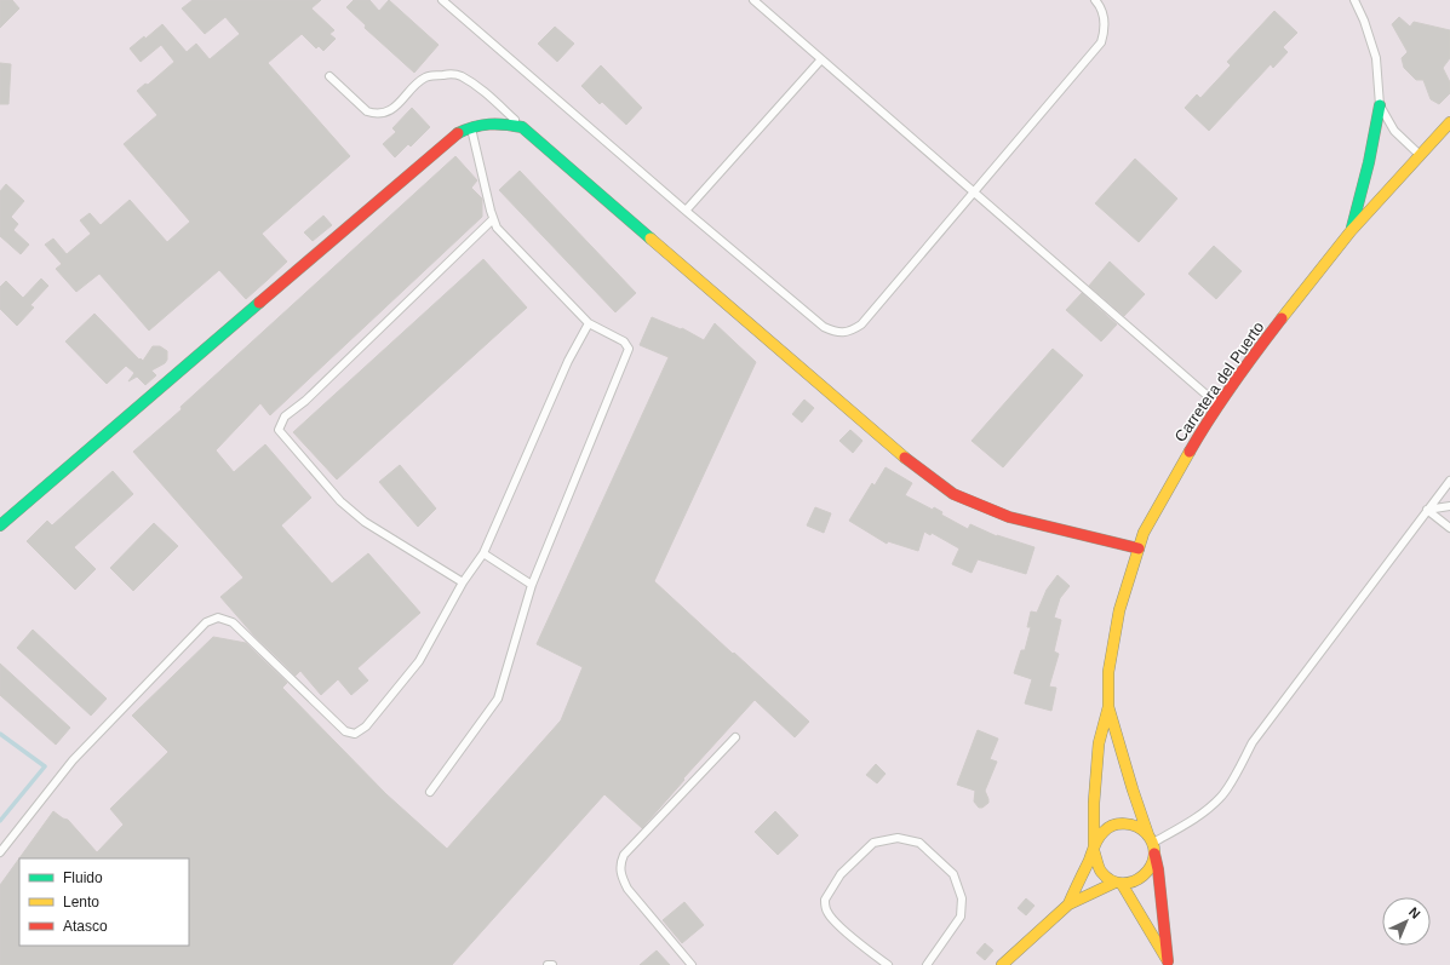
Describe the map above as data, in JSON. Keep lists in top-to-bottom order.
{
  "streets": {
    "main road": ["Carretera del Puerto"]
  },
  "legend": ["Fluido", "Lento", "Atasco"],
  "north": "top right"
}
